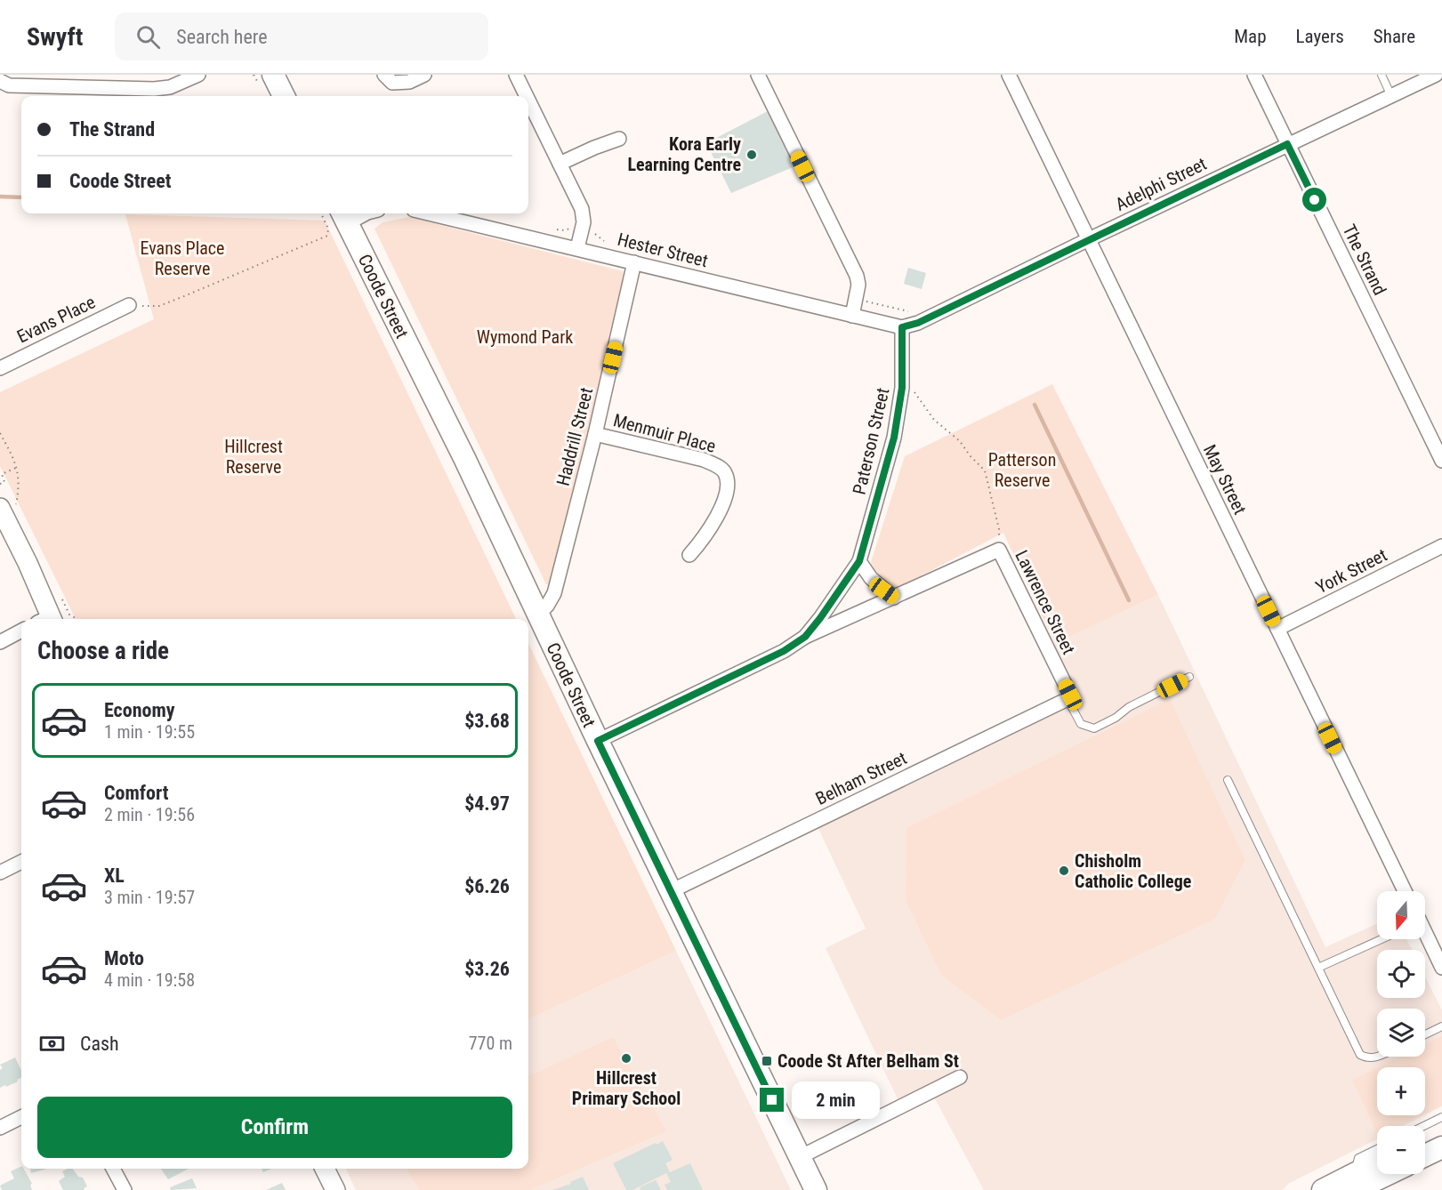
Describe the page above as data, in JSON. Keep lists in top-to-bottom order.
{
  "streets": {
    "main road": ["Coode Street"],
    "street": [
      "Adelphi Street",
      "Hester Street",
      "The Strand",
      "Evans Place",
      "Menmuir Place",
      "Haddrill Street",
      "Paterson Street",
      "May Street",
      "York Street",
      "Lawrence Street",
      "Belham Street"
    ]
  },
  "crossings": [
    ["Adelphi Street", "Hester Street"],
    ["Adelphi Street", "The Strand"],
    ["Adelphi Street", "Paterson Street"],
    ["Adelphi Street", "May Street"],
    ["Hester Street", "Haddrill Street"],
    ["Hester Street", "Paterson Street"],
    ["Coode Street", "Haddrill Street"],
    ["Coode Street", "Paterson Street"],
    ["Coode Street", "Belham Street"],
    ["Menmuir Place", "Haddrill Street"],
    ["Paterson Street", "Lawrence Street"],
    ["May Street", "York Street"],
    ["Lawrence Street", "Belham Street"]
  ],
  "parks": [
    "Evans Place Reserve",
    "Wymond Park",
    "Hillcrest Reserve",
    "Patterson Reserve"
  ],
  "places": {
    "other": ["Kora Early Learning Centre", "Chisholm Catholic College", "Hillcrest Primary School"],
    "transit": ["Coode St After Belham St"]
  },
  "north": "bottom",
  "page": {
    "header": "Swyft",
    "search": "Search here",
    "nav": ["Map", "Layers", "Share"],
    "banner": ["The Strand", "Coode Street"],
    "heading": "Choose a ride",
    "list": [
      {
        "name": "Economy",
        "note": "1 min · 19:55",
        "value": "$3.68"
      },
      {
        "name": "Comfort",
        "note": "2 min · 19:56",
        "value": "$4.97"
      },
      {
        "name": "XL",
        "note": "3 min · 19:57",
        "value": "$6.26"
      },
      {
        "name": "Moto",
        "note": "4 min · 19:58",
        "value": "$3.26"
      }
    ],
    "map_buttons": ["+", "−"],
    "pay": ["Cash", "770 m"],
    "bubble": "2 min",
    "buttons": "Confirm"
  }
}
